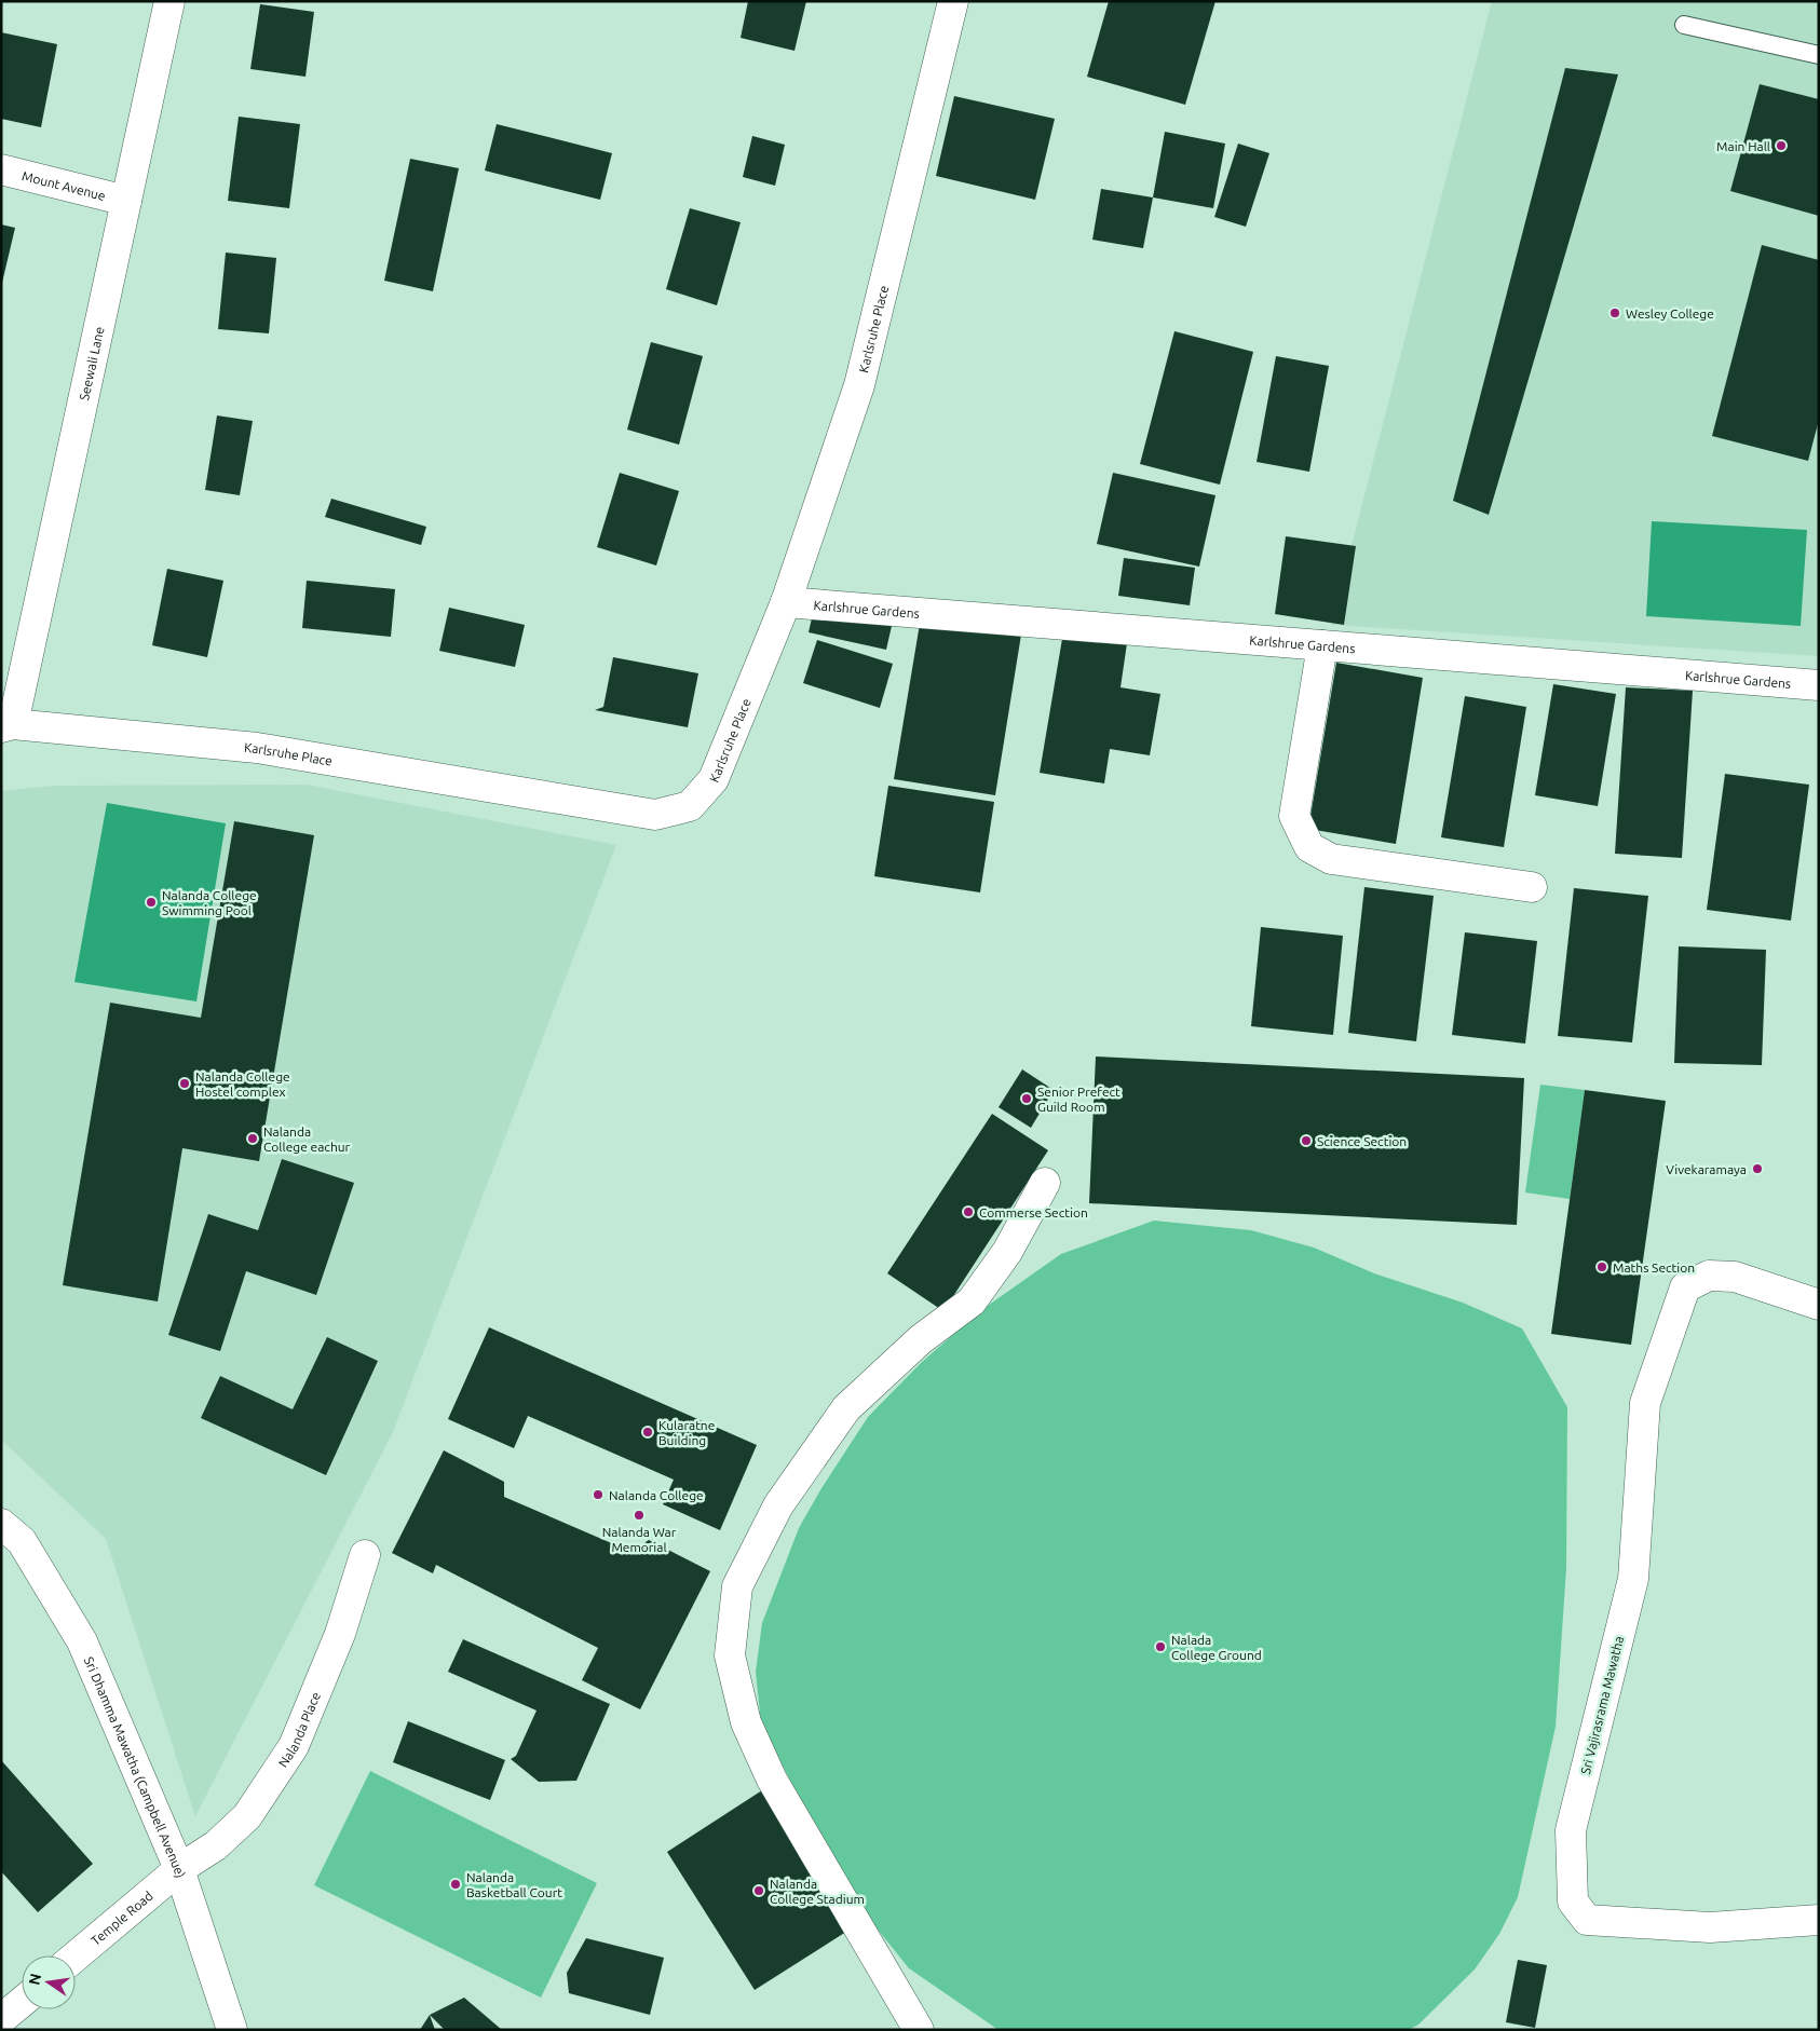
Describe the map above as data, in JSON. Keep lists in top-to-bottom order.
{
  "streets": {
    "street": [
      "Mount Avenue",
      "Karlsruhe Place",
      "Seewali Lane",
      "Karlshrue Gardens",
      "Sri Vajirasrama Mawatha",
      "Nalanda Place",
      "Sri Dhamma Mawatha (Campbell Avenue)",
      "Temple Road"
    ]
  },
  "crossings": [
    ["Mount Avenue", "Seewali Lane"],
    ["Karlsruhe Place", "Seewali Lane"],
    ["Karlsruhe Place", "Karlshrue Gardens"],
    ["Nalanda Place", "Sri Dhamma Mawatha (Campbell Avenue)"],
    ["Nalanda Place", "Temple Road"],
    ["Sri Dhamma Mawatha (Campbell Avenue)", "Temple Road"]
  ],
  "places": [
    "Main Hall",
    "Wesley College",
    "Nalanda College Swimming Pool",
    "Nalanda College Hostel complex",
    "Senior Prefect Guild Room",
    "Nalanda College eachur",
    "Science Section",
    "Vivekaramaya",
    "Commerse Section",
    "Maths Section",
    "Kularatne Building",
    "Nalanda College",
    "Nalanda War Memorial",
    "Nalada College Ground",
    "Nalanda Basketball Court",
    "Nalanda College Stadium"
  ],
  "north": "left"
}
